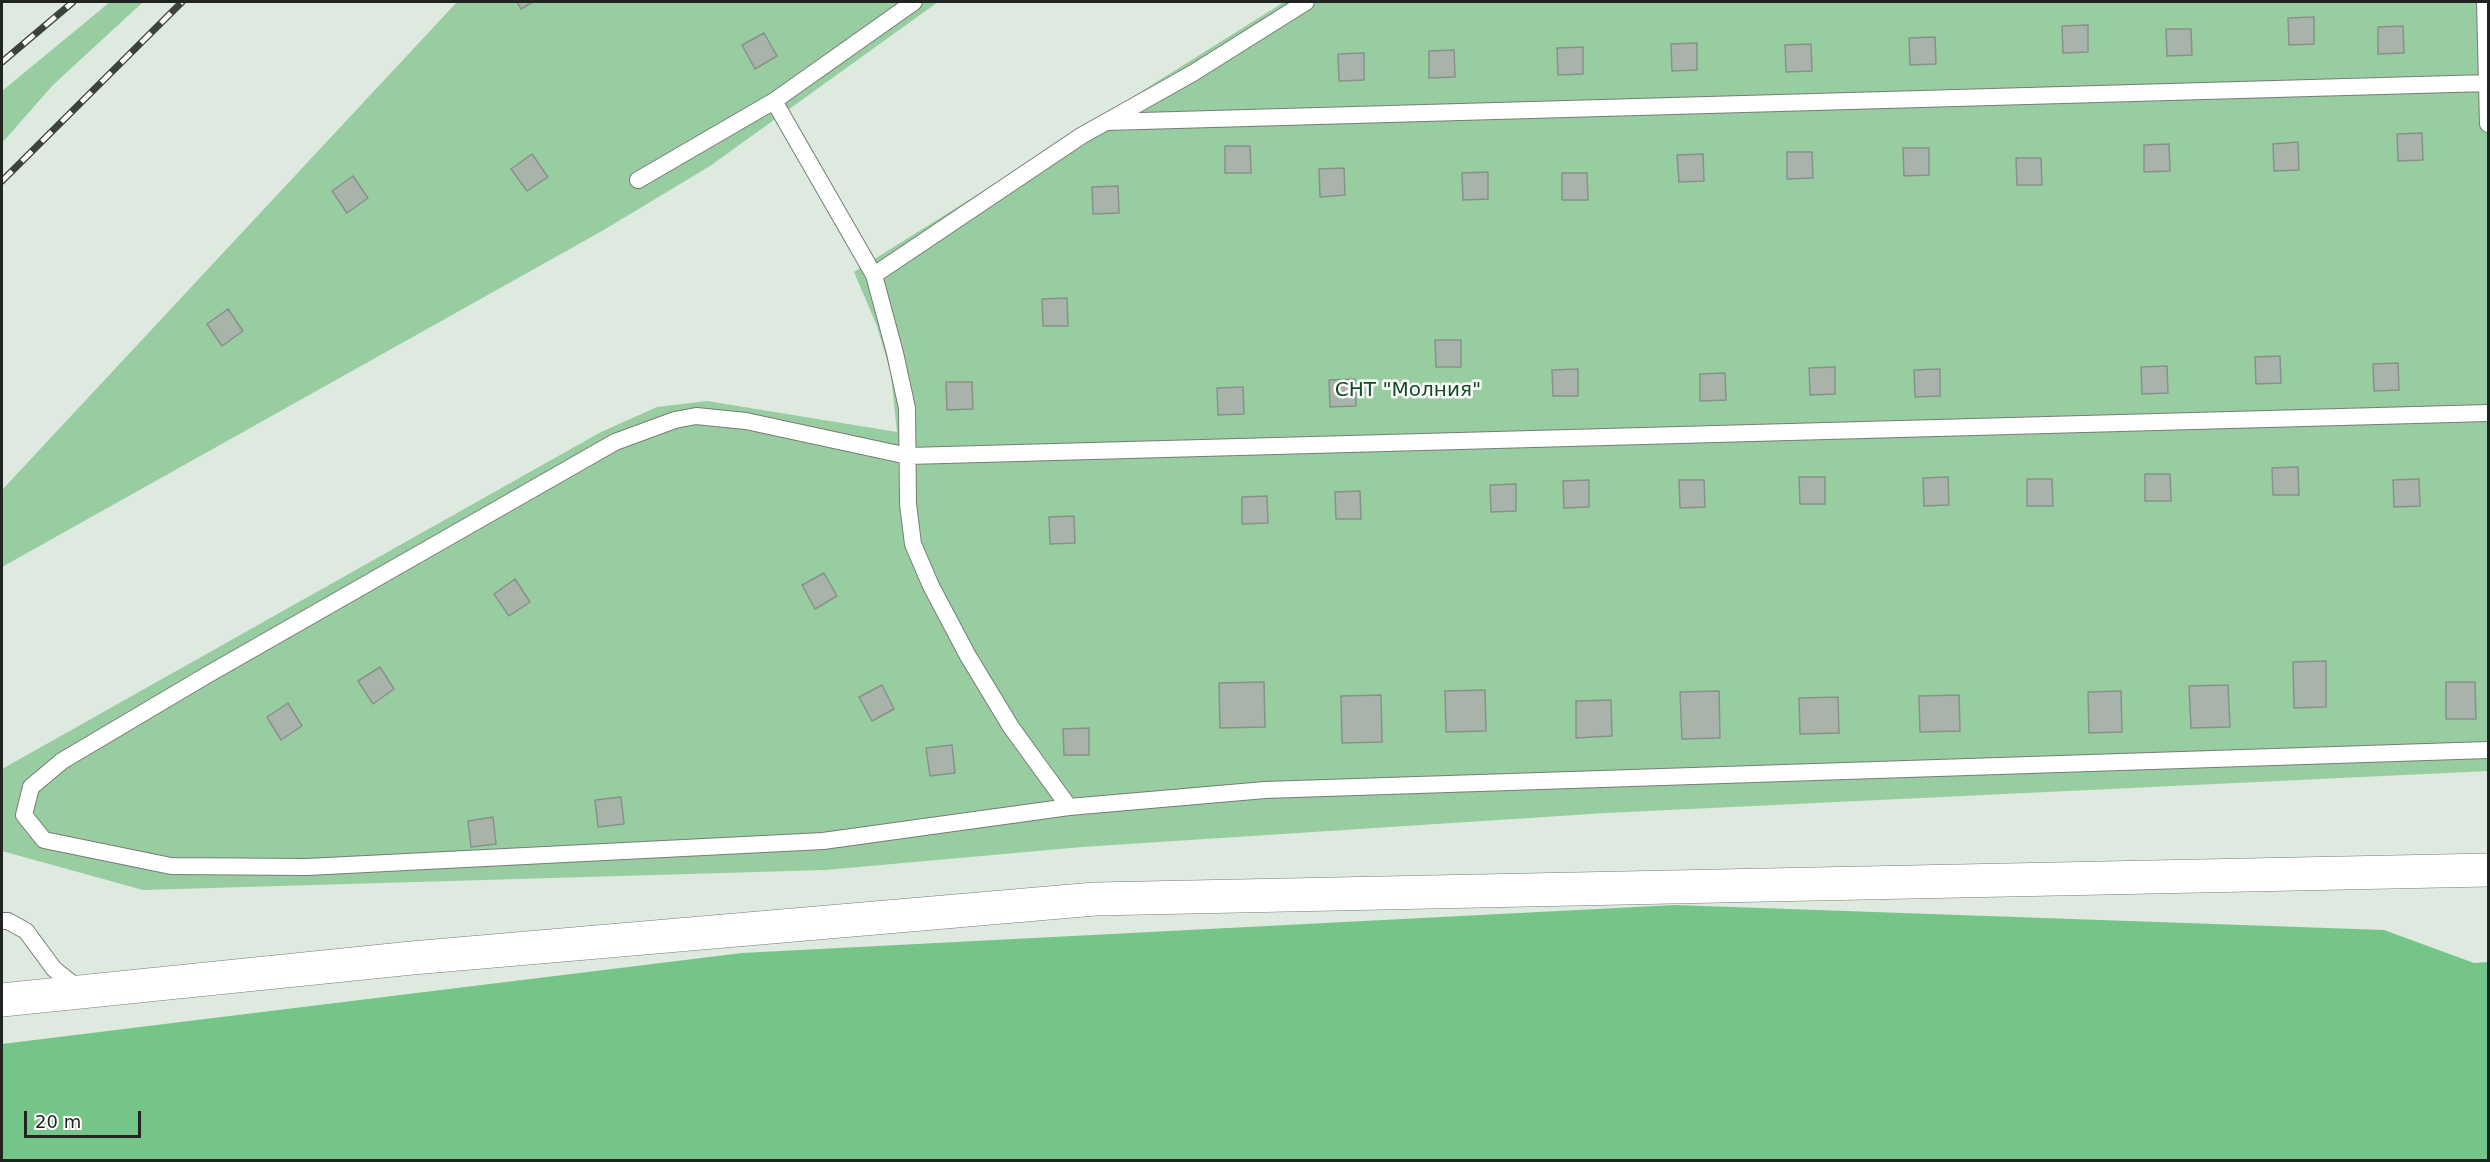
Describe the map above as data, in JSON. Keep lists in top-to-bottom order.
{
  "parks": ["СНТ \"Молния\""],
  "scale_bar": "20 m"
}
